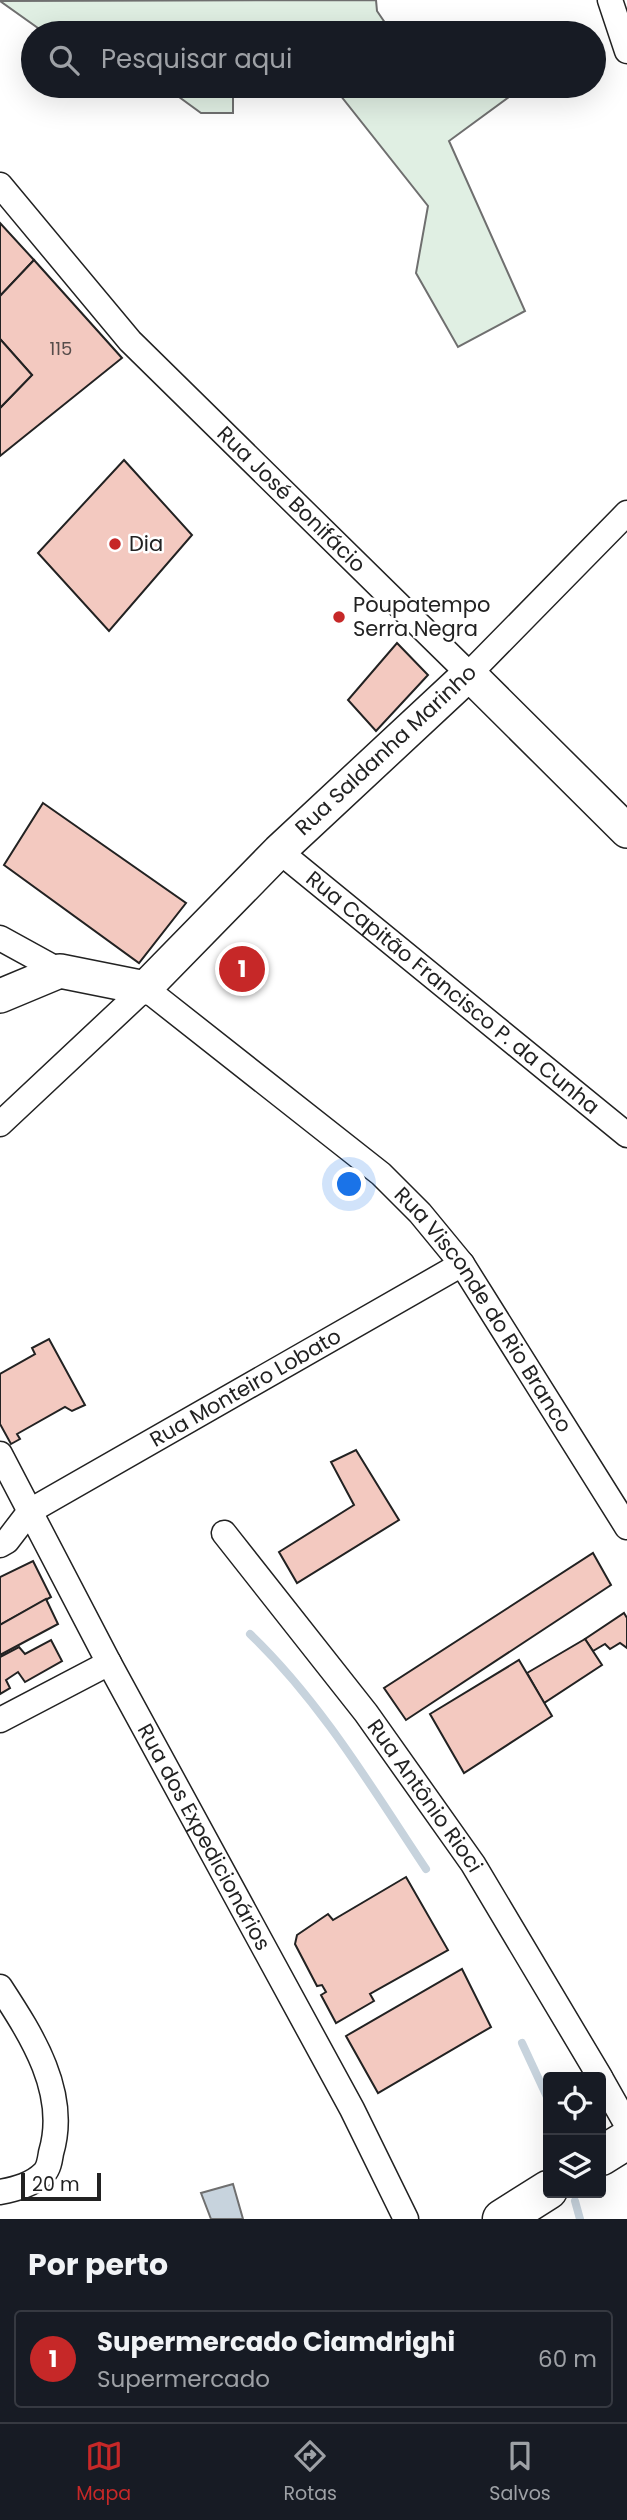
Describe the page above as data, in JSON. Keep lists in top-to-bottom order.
{
  "streets": {
    "main road": ["Rua José Bonifácio", "Rua Saldanha Marinho"],
    "street": [
      "Rua Capitão Francisco P. da Cunha",
      "Rua Visconde do Rio Branco",
      "Rua Monteiro Lobato",
      "Rua Antônio Rioci",
      "Rua dos Expedicionários"
    ]
  },
  "crossings": [
    ["Rua José Bonifácio", "Rua Saldanha Marinho"],
    ["Rua Saldanha Marinho", "Rua Capitão Francisco P. da Cunha"],
    ["Rua Saldanha Marinho", "Rua Visconde do Rio Branco"],
    ["Rua Visconde do Rio Branco", "Rua Monteiro Lobato"],
    ["Rua Monteiro Lobato", "Rua dos Expedicionários"]
  ],
  "places": ["Dia", "Poupatempo Serra Negra"],
  "house_numbers": ["115"],
  "scale_bar": "20 m",
  "page": {
    "search": "Pesquisar aqui",
    "pins": "1",
    "scale": "20 m",
    "heading": "Por perto",
    "list": [
      {
        "mark": "1",
        "name": "Supermercado Ciamdrighi",
        "note": "Supermercado",
        "value": "60 m"
      }
    ],
    "nav": ["Mapa", "Rotas", "Salvos"]
  }
}
